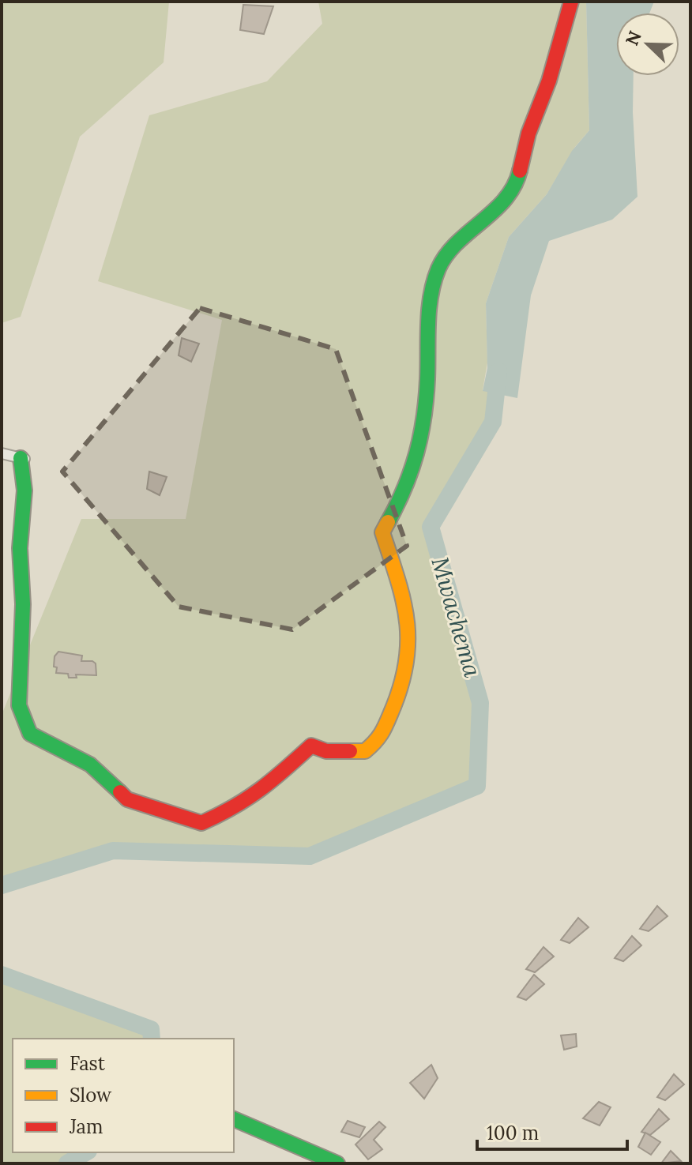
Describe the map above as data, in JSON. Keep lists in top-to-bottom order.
{
  "water": ["Mwachema"],
  "legend": ["Fast", "Slow", "Jam"],
  "scale_bar": "100 m",
  "north": "top left"
}
